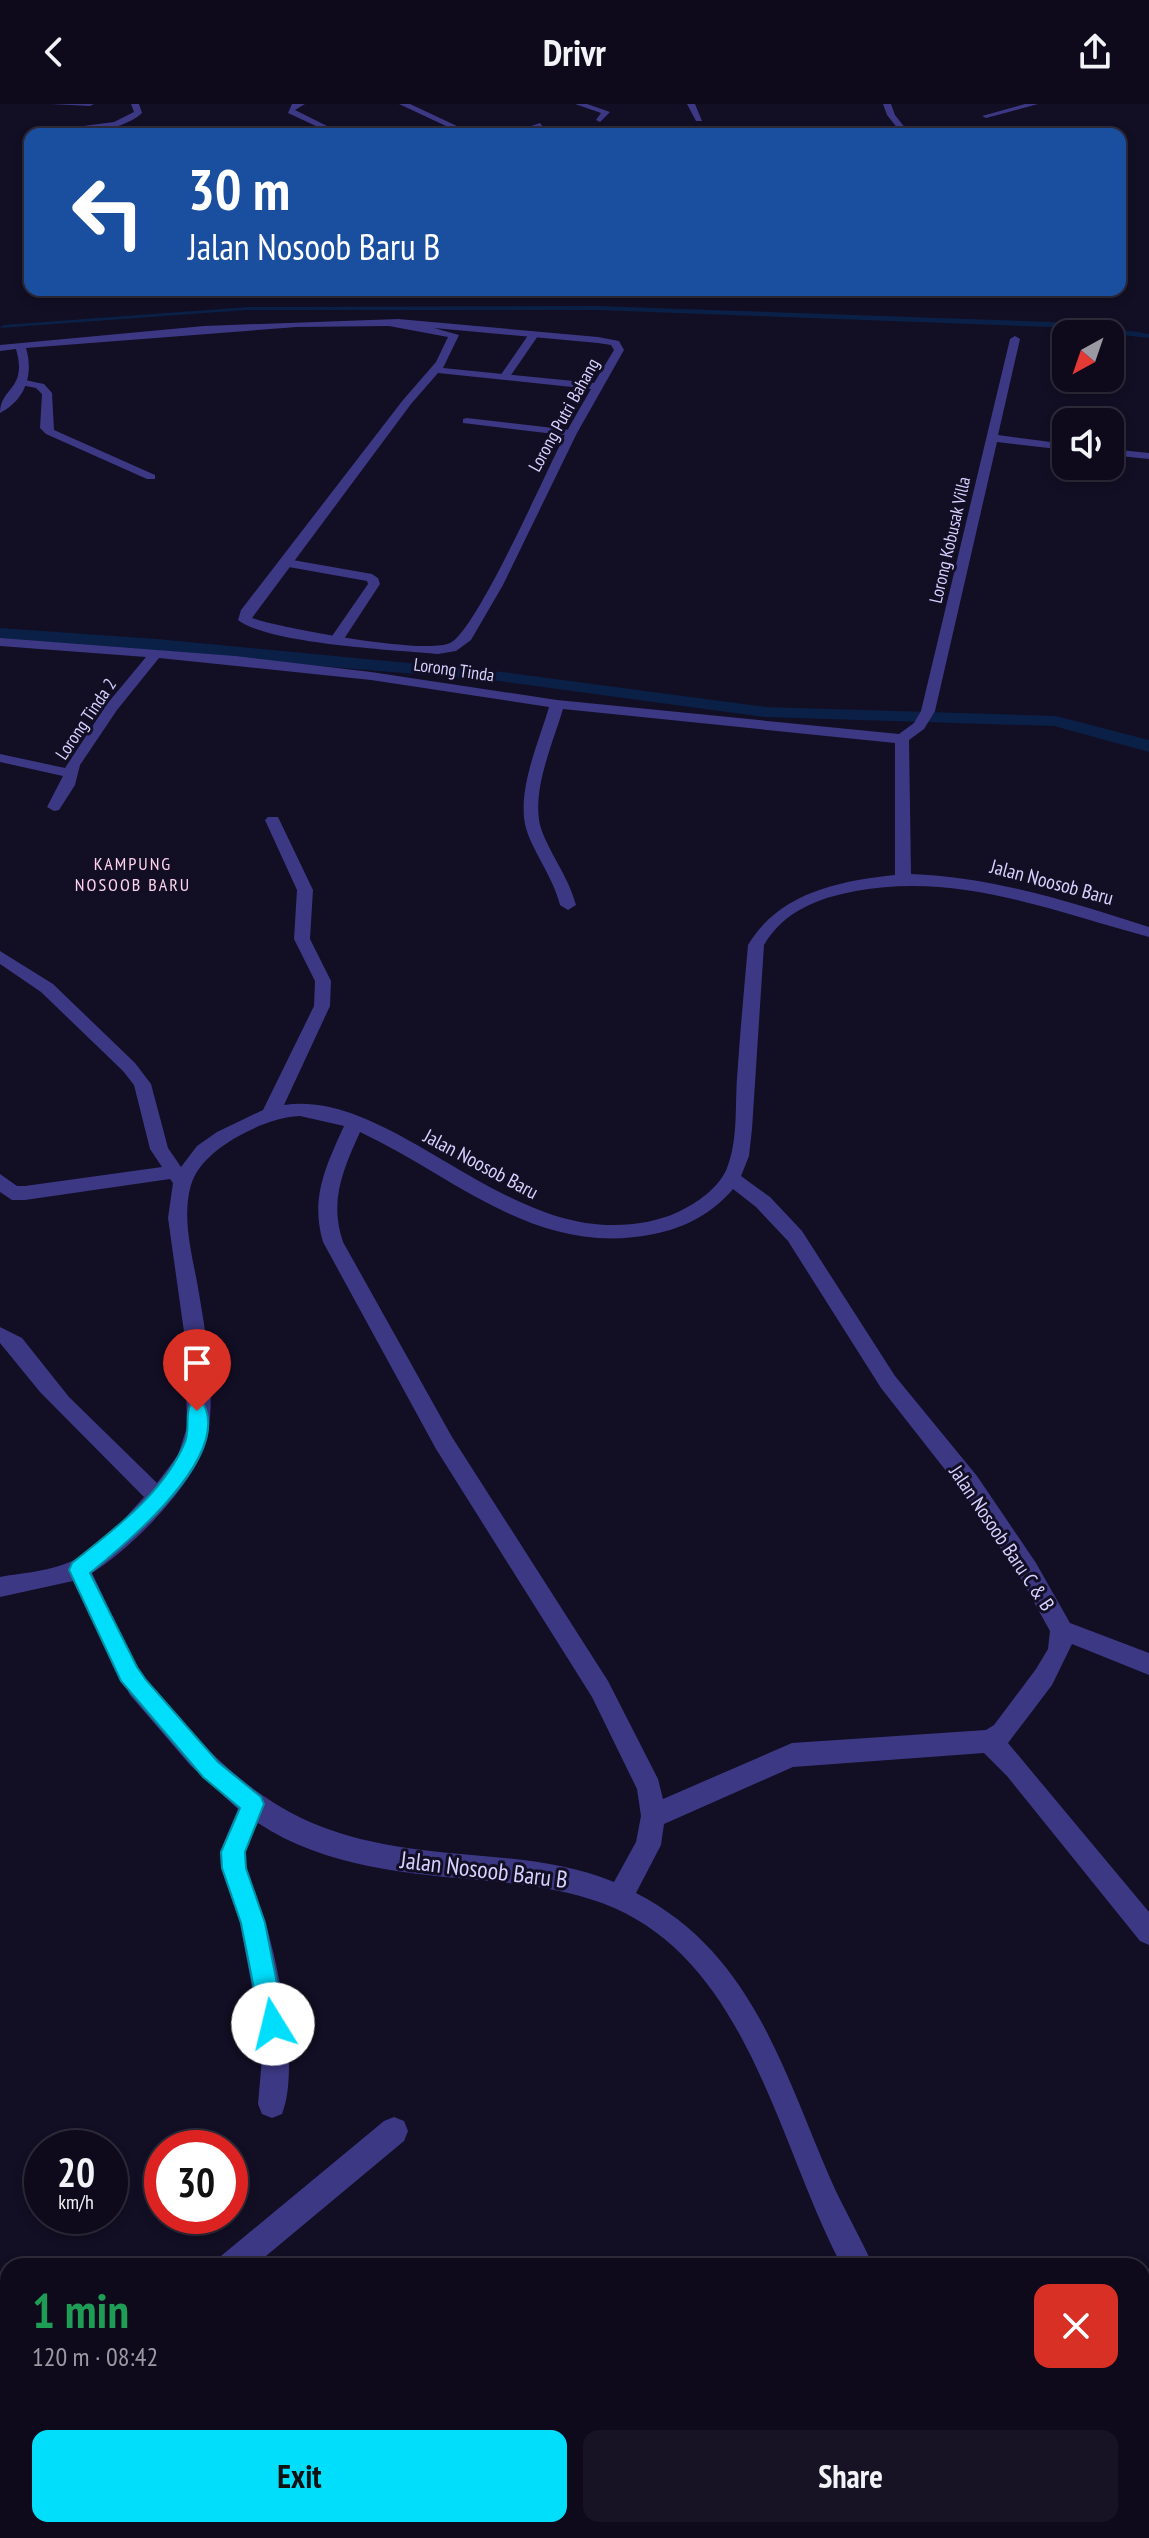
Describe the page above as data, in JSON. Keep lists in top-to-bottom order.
{
  "streets": {
    "street": [
      "Lorong Putri Bahang",
      "Lorong Kobusak Villa",
      "Lorong Tinda",
      "Lorong Tinda 2",
      "Jalan Noosob Baru",
      "Jalan Nosoob Baru C & B",
      "Jalan Nosoob Baru B"
    ]
  },
  "crossings": [
    ["Lorong Kobusak Villa", "Lorong Tinda"],
    ["Lorong Tinda", "Lorong Tinda 2"],
    ["Jalan Noosob Baru", "Jalan Nosoob Baru C & B"],
    ["Jalan Noosob Baru", "Jalan Nosoob Baru B"]
  ],
  "districts": ["KAMPUNG NOSOOB BARU"],
  "north": "bottom left",
  "page": {
    "header": "Drivr",
    "turn": ["30 m", "Jalan Nosoob Baru B"],
    "speed": "20 km/h",
    "limit": "30",
    "heading": ["1 min", "120 m · 08:42"],
    "buttons": ["Exit", "Share"]
  }
}
